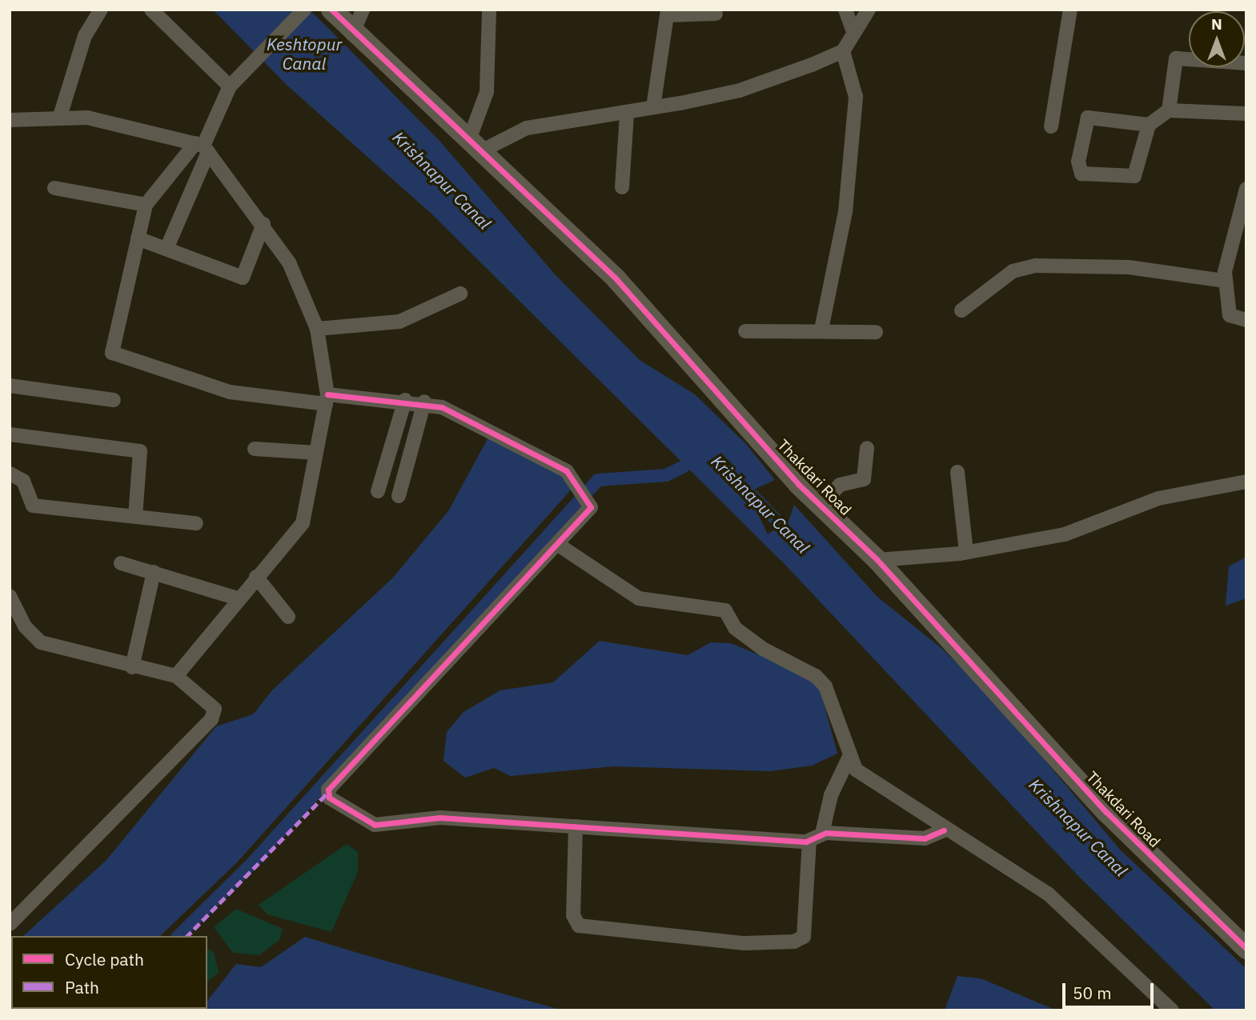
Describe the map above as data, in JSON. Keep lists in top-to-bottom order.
{
  "streets": {
    "street": ["Thakdari Road"]
  },
  "water": ["Keshtopur Canal", "Krishnapur Canal"],
  "legend": ["Cycle path", "Path"],
  "scale_bar": "50 m",
  "north": "top"
}
